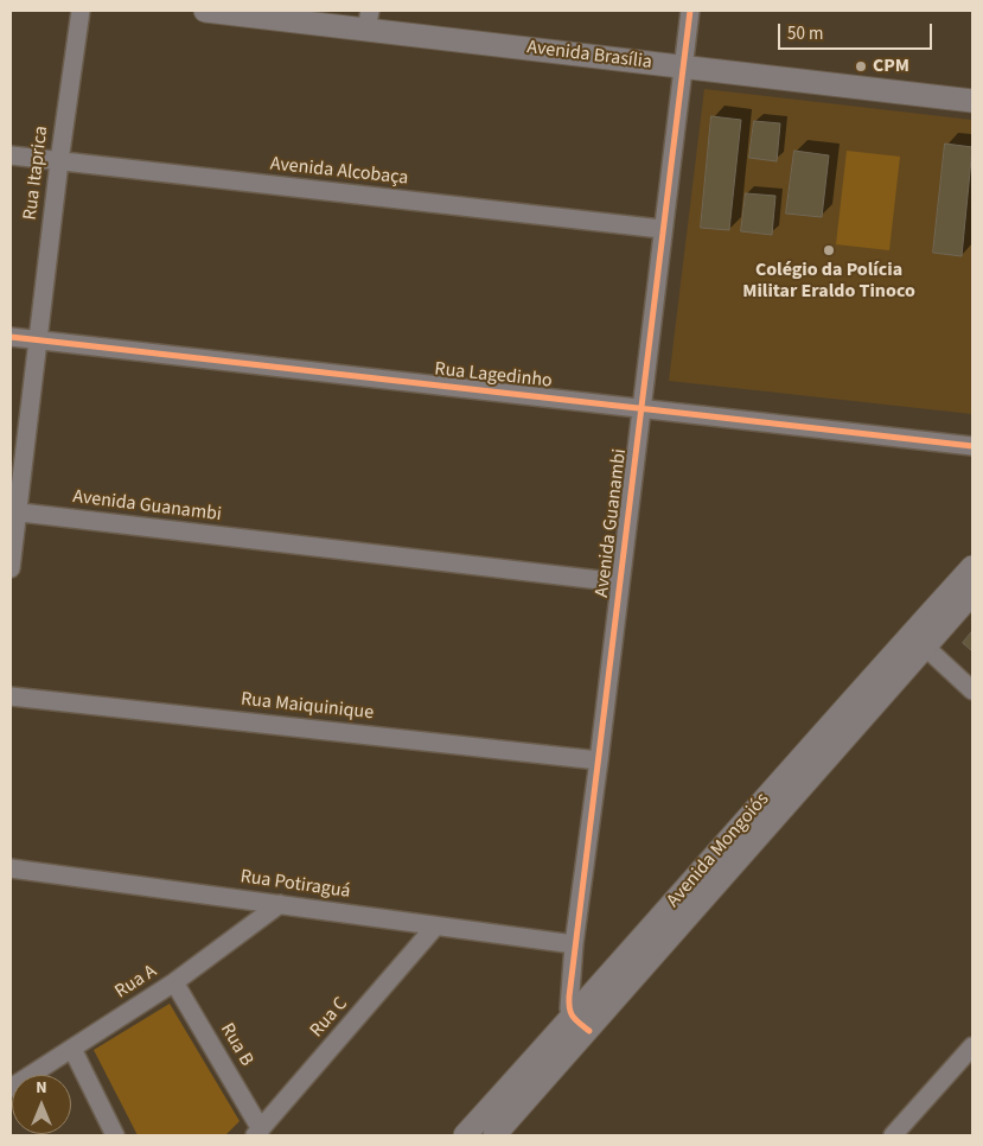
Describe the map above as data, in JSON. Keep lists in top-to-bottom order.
{
  "streets": {
    "street": [
      "Avenida Brasília",
      "Avenida Alcobaça",
      "Rua Itaprica",
      "Rua Lagedinho",
      "Avenida Guanambi",
      "Rua Maiquinique",
      "Avenida Mongoiós",
      "Rua Potiraguá",
      "Rua A",
      "Rua C",
      "Rua B"
    ]
  },
  "crossings": [
    ["Avenida Brasília", "Avenida Guanambi"],
    ["Avenida Alcobaça", "Rua Itaprica"],
    ["Avenida Alcobaça", "Avenida Guanambi"],
    ["Rua Itaprica", "Rua Lagedinho"],
    ["Rua Lagedinho", "Avenida Guanambi"],
    ["Avenida Guanambi", "Rua Maiquinique"],
    ["Avenida Guanambi", "Avenida Mongoiós"],
    ["Avenida Guanambi", "Rua Potiraguá"],
    ["Rua Potiraguá", "Rua A"],
    ["Rua Potiraguá", "Rua C"],
    ["Rua A", "Rua B"],
    ["Rua C", "Rua B"]
  ],
  "places": ["CPM", "Colégio da Polícia Militar Eraldo Tinoco"],
  "scale_bar": "50 m",
  "north": "top"
}
